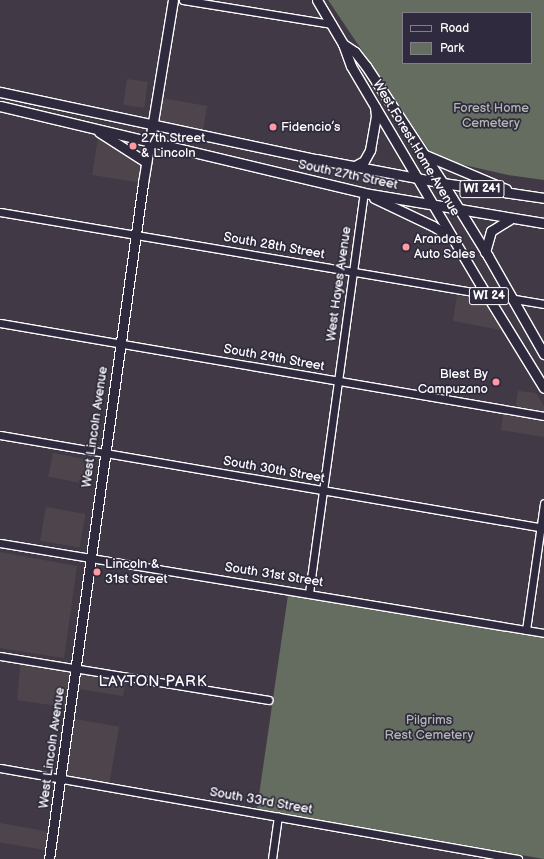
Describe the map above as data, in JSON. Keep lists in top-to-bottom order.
{
  "streets": {
    "main road": [
      "West Forest Home Avenue",
      "South 27th Street",
      "WI 241",
      "WI 24",
      "West Lincoln Avenue"
    ],
    "street": [
      "South 28th Street",
      "West Hayes Avenue",
      "South 29th Street",
      "South 30th Street",
      "South 31st Street",
      "South 33rd Street"
    ]
  },
  "crossings": [
    ["West Forest Home Avenue", "South 27th Street"],
    ["West Forest Home Avenue", "South 28th Street"],
    ["South 27th Street", "West Hayes Avenue"],
    ["South 27th Street", "West Lincoln Avenue"],
    ["South 28th Street", "West Hayes Avenue"],
    ["South 28th Street", "West Lincoln Avenue"],
    ["West Hayes Avenue", "South 29th Street"],
    ["West Hayes Avenue", "South 30th Street"],
    ["West Hayes Avenue", "South 31st Street"],
    ["South 29th Street", "West Lincoln Avenue"],
    ["West Lincoln Avenue", "South 30th Street"],
    ["West Lincoln Avenue", "South 31st Street"],
    ["West Lincoln Avenue", "South 33rd Street"]
  ],
  "districts": ["LAYTON PARK"],
  "parks": ["Forest Home Cemetery", "Pilgrims Rest Cemetery"],
  "places": [
    "Fidencio’s",
    "27th Street & Lincoln",
    "Arandas Auto Sales",
    "Blest By Campuzano",
    "Lincoln & 31st Street"
  ],
  "legend": ["Road", "Park"]
}
